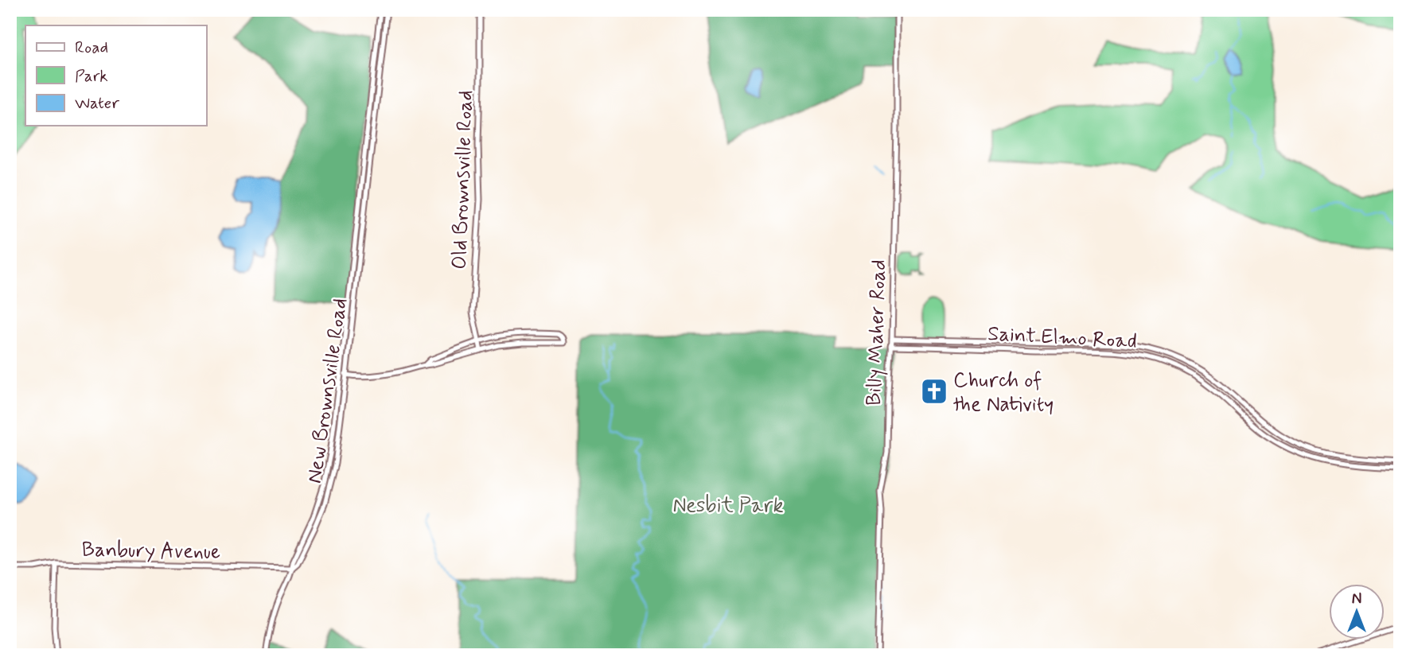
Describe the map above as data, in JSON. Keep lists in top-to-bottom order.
{
  "streets": {
    "main road": [
      "Old Brownsville Road",
      "Billy Maher Road",
      "Saint Elmo Road",
      "New Brownsville Road",
      "Banbury Avenue"
    ]
  },
  "crossings": [
    ["Billy Maher Road", "Saint Elmo Road"],
    ["New Brownsville Road", "Banbury Avenue"]
  ],
  "parks": ["Nesbit Park"],
  "places": {
    "church": ["Church of the Nativity"]
  },
  "legend": ["Road", "Park", "Water"],
  "north": "top"
}
